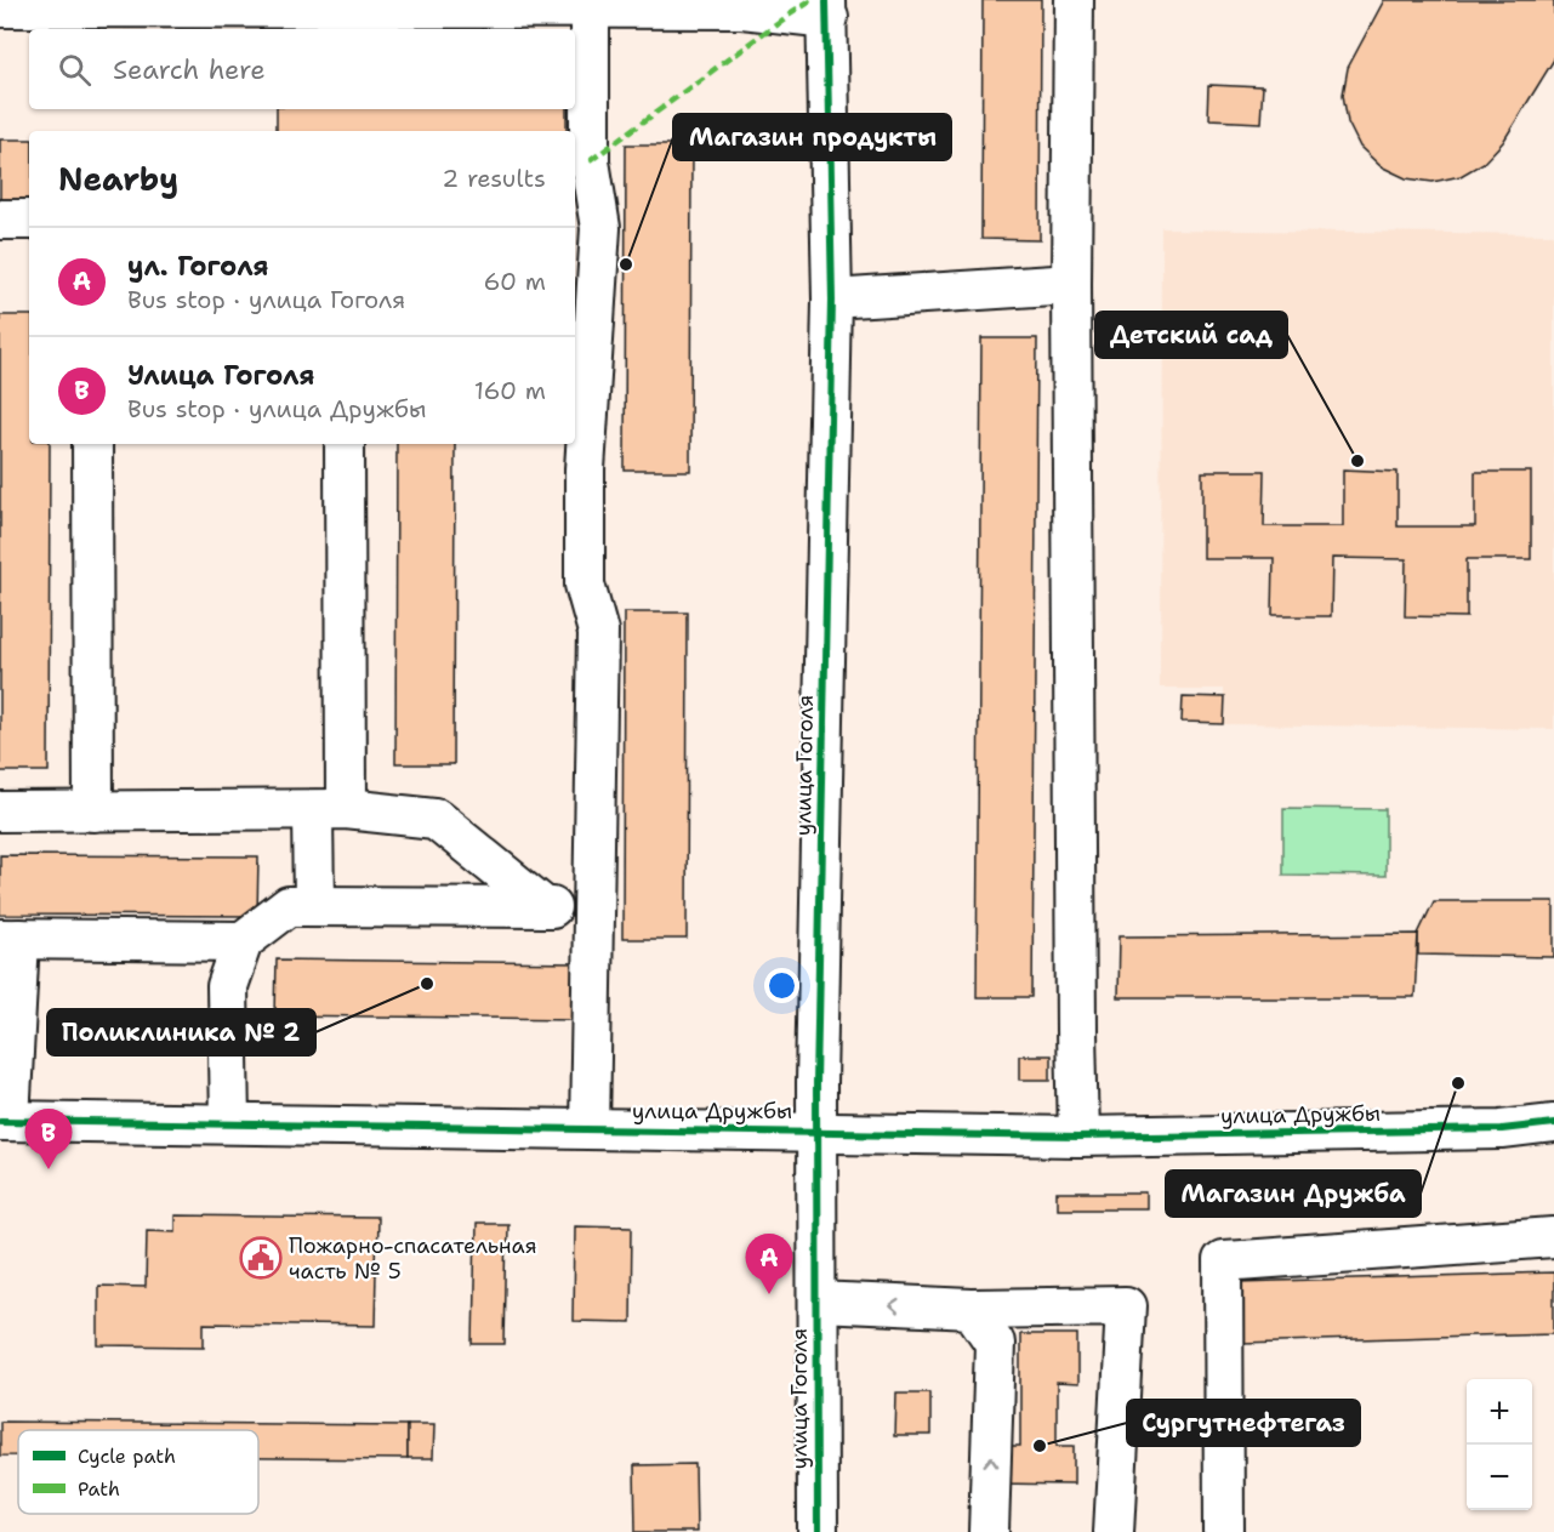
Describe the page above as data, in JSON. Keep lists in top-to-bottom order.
{
  "streets": {
    "street": ["улица Гоголя", "улица Дружбы"]
  },
  "crossings": [
    ["улица Гоголя", "улица Дружбы"]
  ],
  "places": {
    "other": [
      "Магазин продукты",
      "Детский сад",
      "Поликлиника № 2",
      "Магазин Дружба",
      "Сургутнефтегаз"
    ],
    "public building": ["Пожарно-спасательная часть № 5"]
  },
  "legend": ["Cycle path", "Path"],
  "page": {
    "search": "Search here",
    "heading": ["Nearby", "2 results"],
    "list": [
      {
        "mark": "A",
        "name": "ул. Гоголя",
        "note": "Bus stop · улица Гоголя",
        "value": "60 m"
      },
      {
        "mark": "B",
        "name": "Улица Гоголя",
        "note": "Bus stop · улица Дружбы",
        "value": "160 m"
      }
    ],
    "pins": ["B", "A"],
    "map_buttons": ["+", "−"]
  }
}
